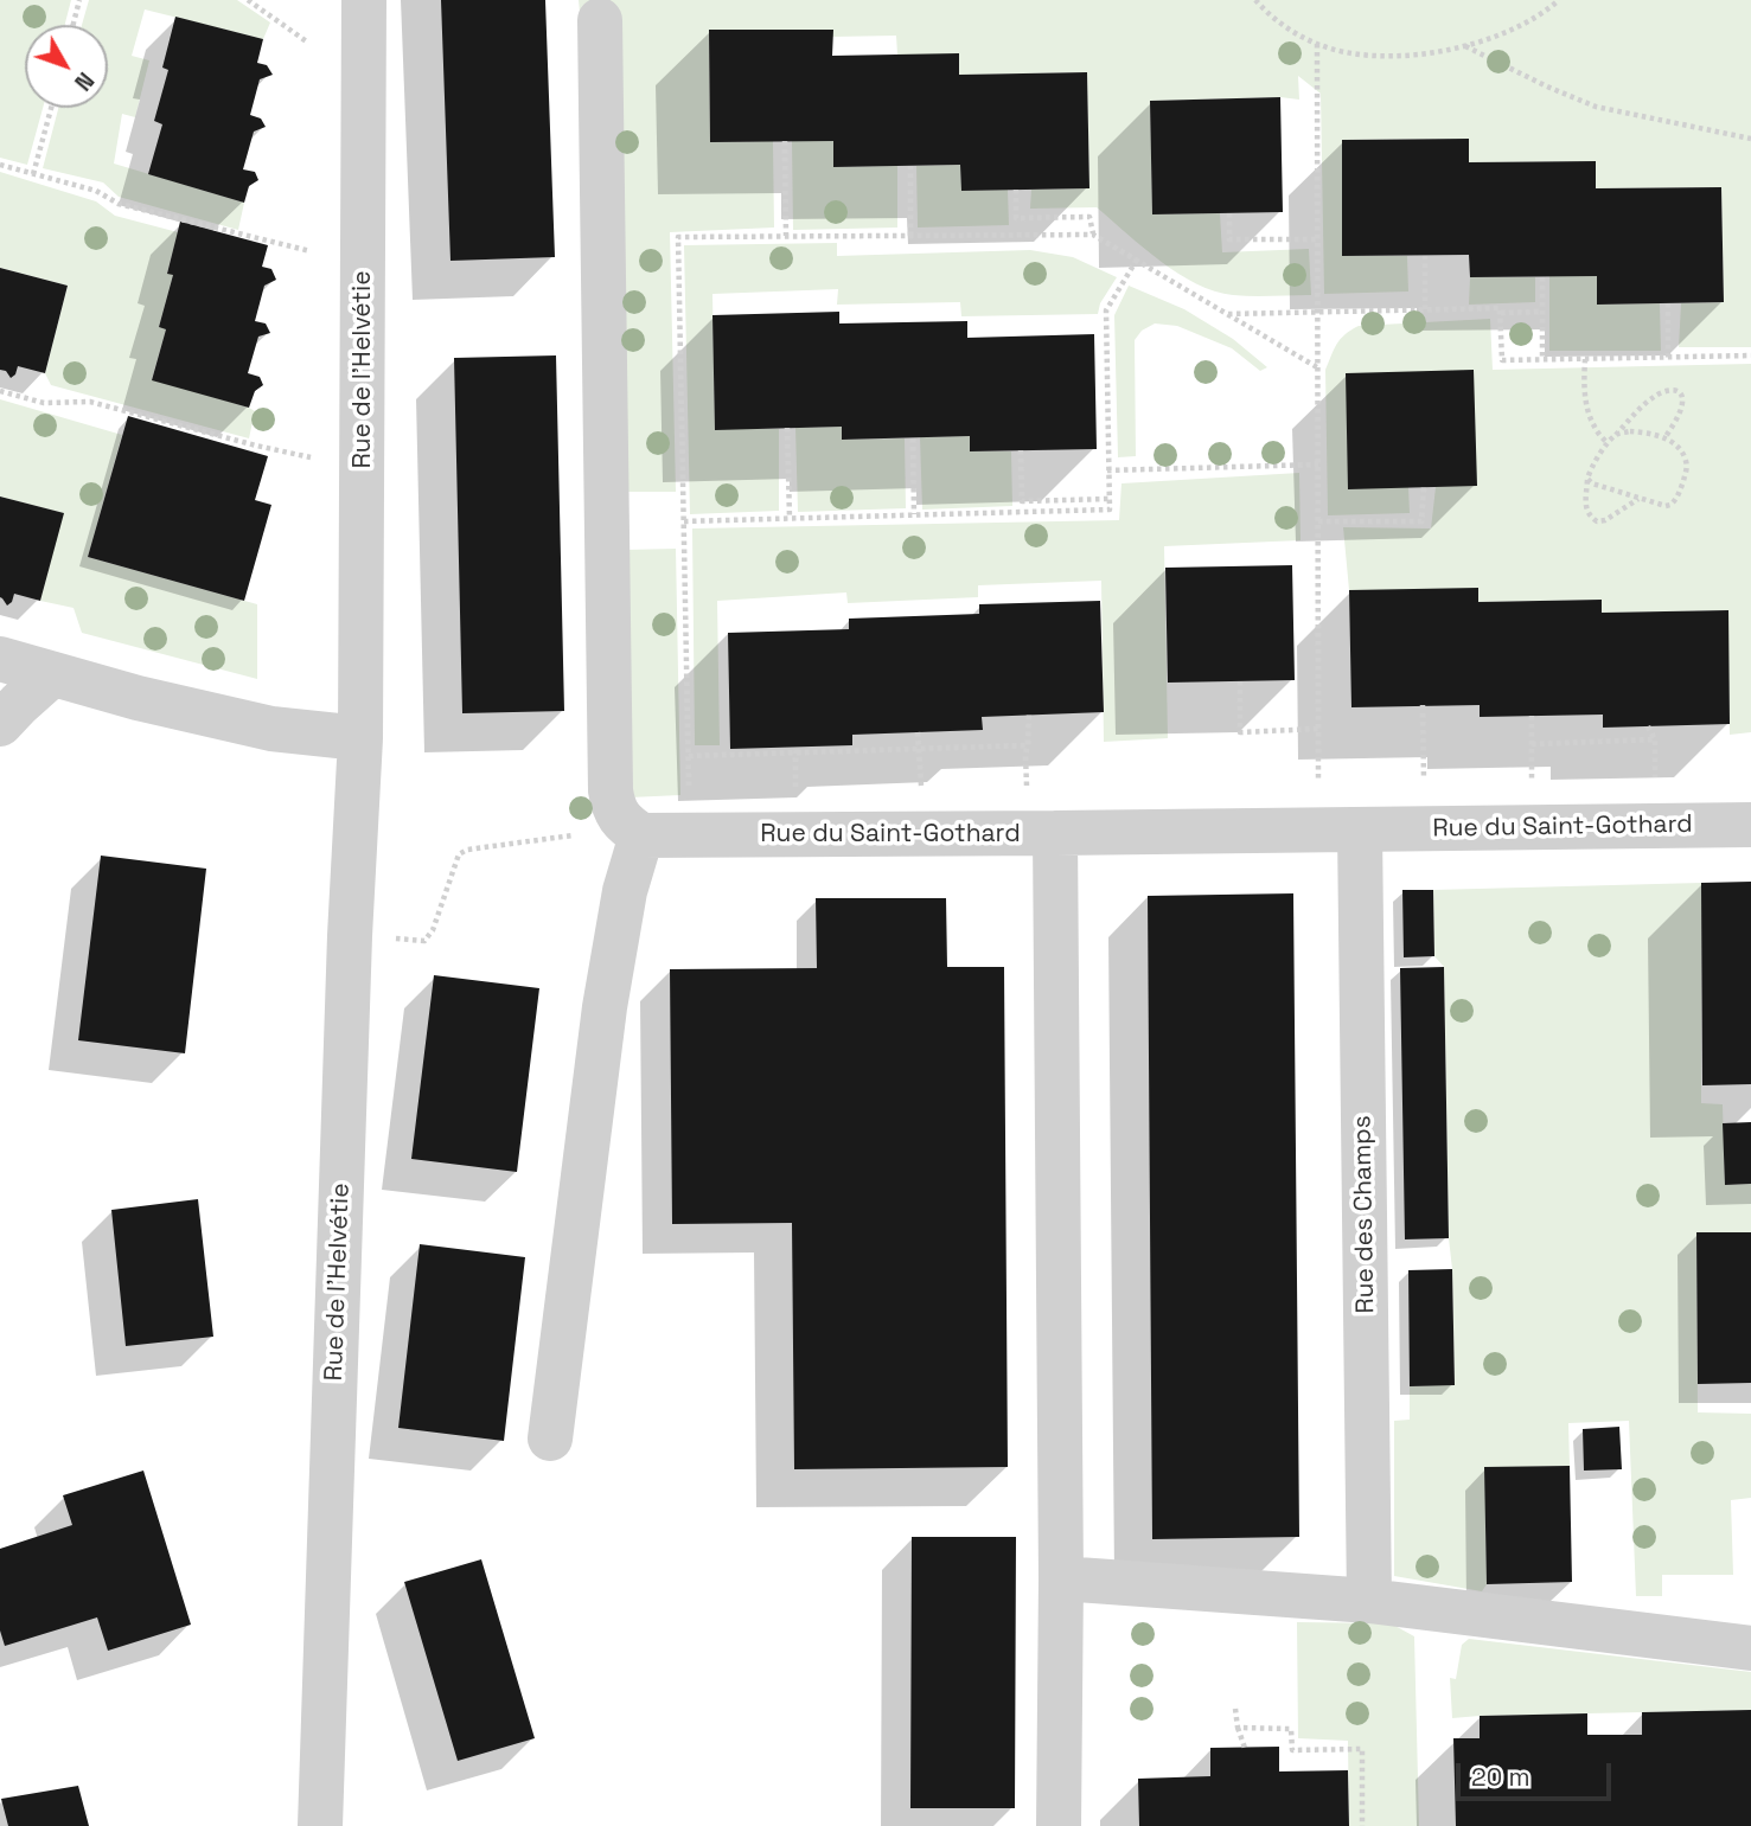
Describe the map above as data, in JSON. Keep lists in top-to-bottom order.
{
  "streets": {
    "street": ["Rue de l'Helvétie", "Rue du Saint-Gothard", "Rue des Champs"]
  },
  "crossings": [
    ["Rue du Saint-Gothard", "Rue des Champs"]
  ],
  "scale_bar": "20 m",
  "north": "bottom right"
}
